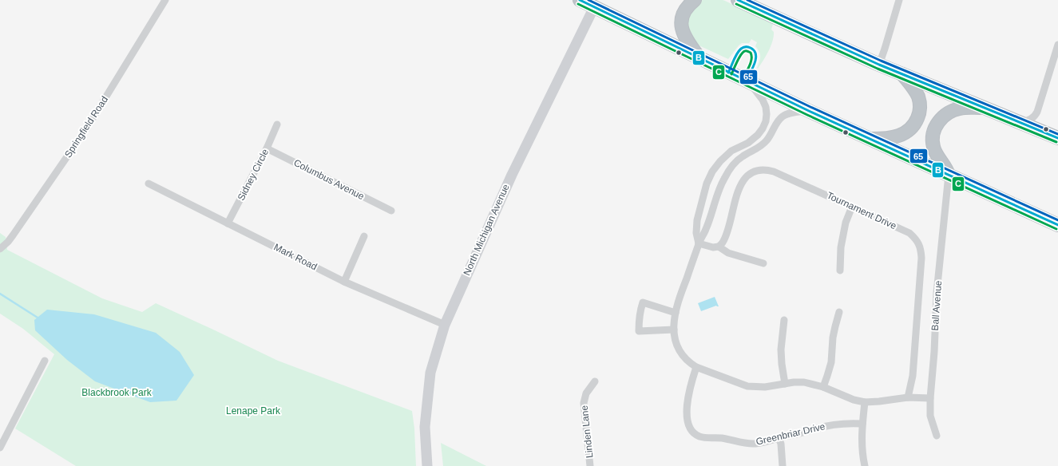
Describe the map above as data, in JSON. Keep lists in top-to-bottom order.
{
  "streets": {
    "street": [
      "Springfield Road",
      "Sidney Circle",
      "Columbus Avenue",
      "Tournament Drive",
      "North Michigan Avenue",
      "Mark Road",
      "Ball Avenue",
      "Linden Lane",
      "Greenbriar Drive"
    ]
  },
  "crossings": [
    ["Sidney Circle", "Columbus Avenue"],
    ["Sidney Circle", "Mark Road"],
    ["North Michigan Avenue", "Mark Road"]
  ],
  "parks": ["Blackbrook Park", "Lenape Park"],
  "lines": ["transit line B", "transit line 65", "transit line C"]
}
